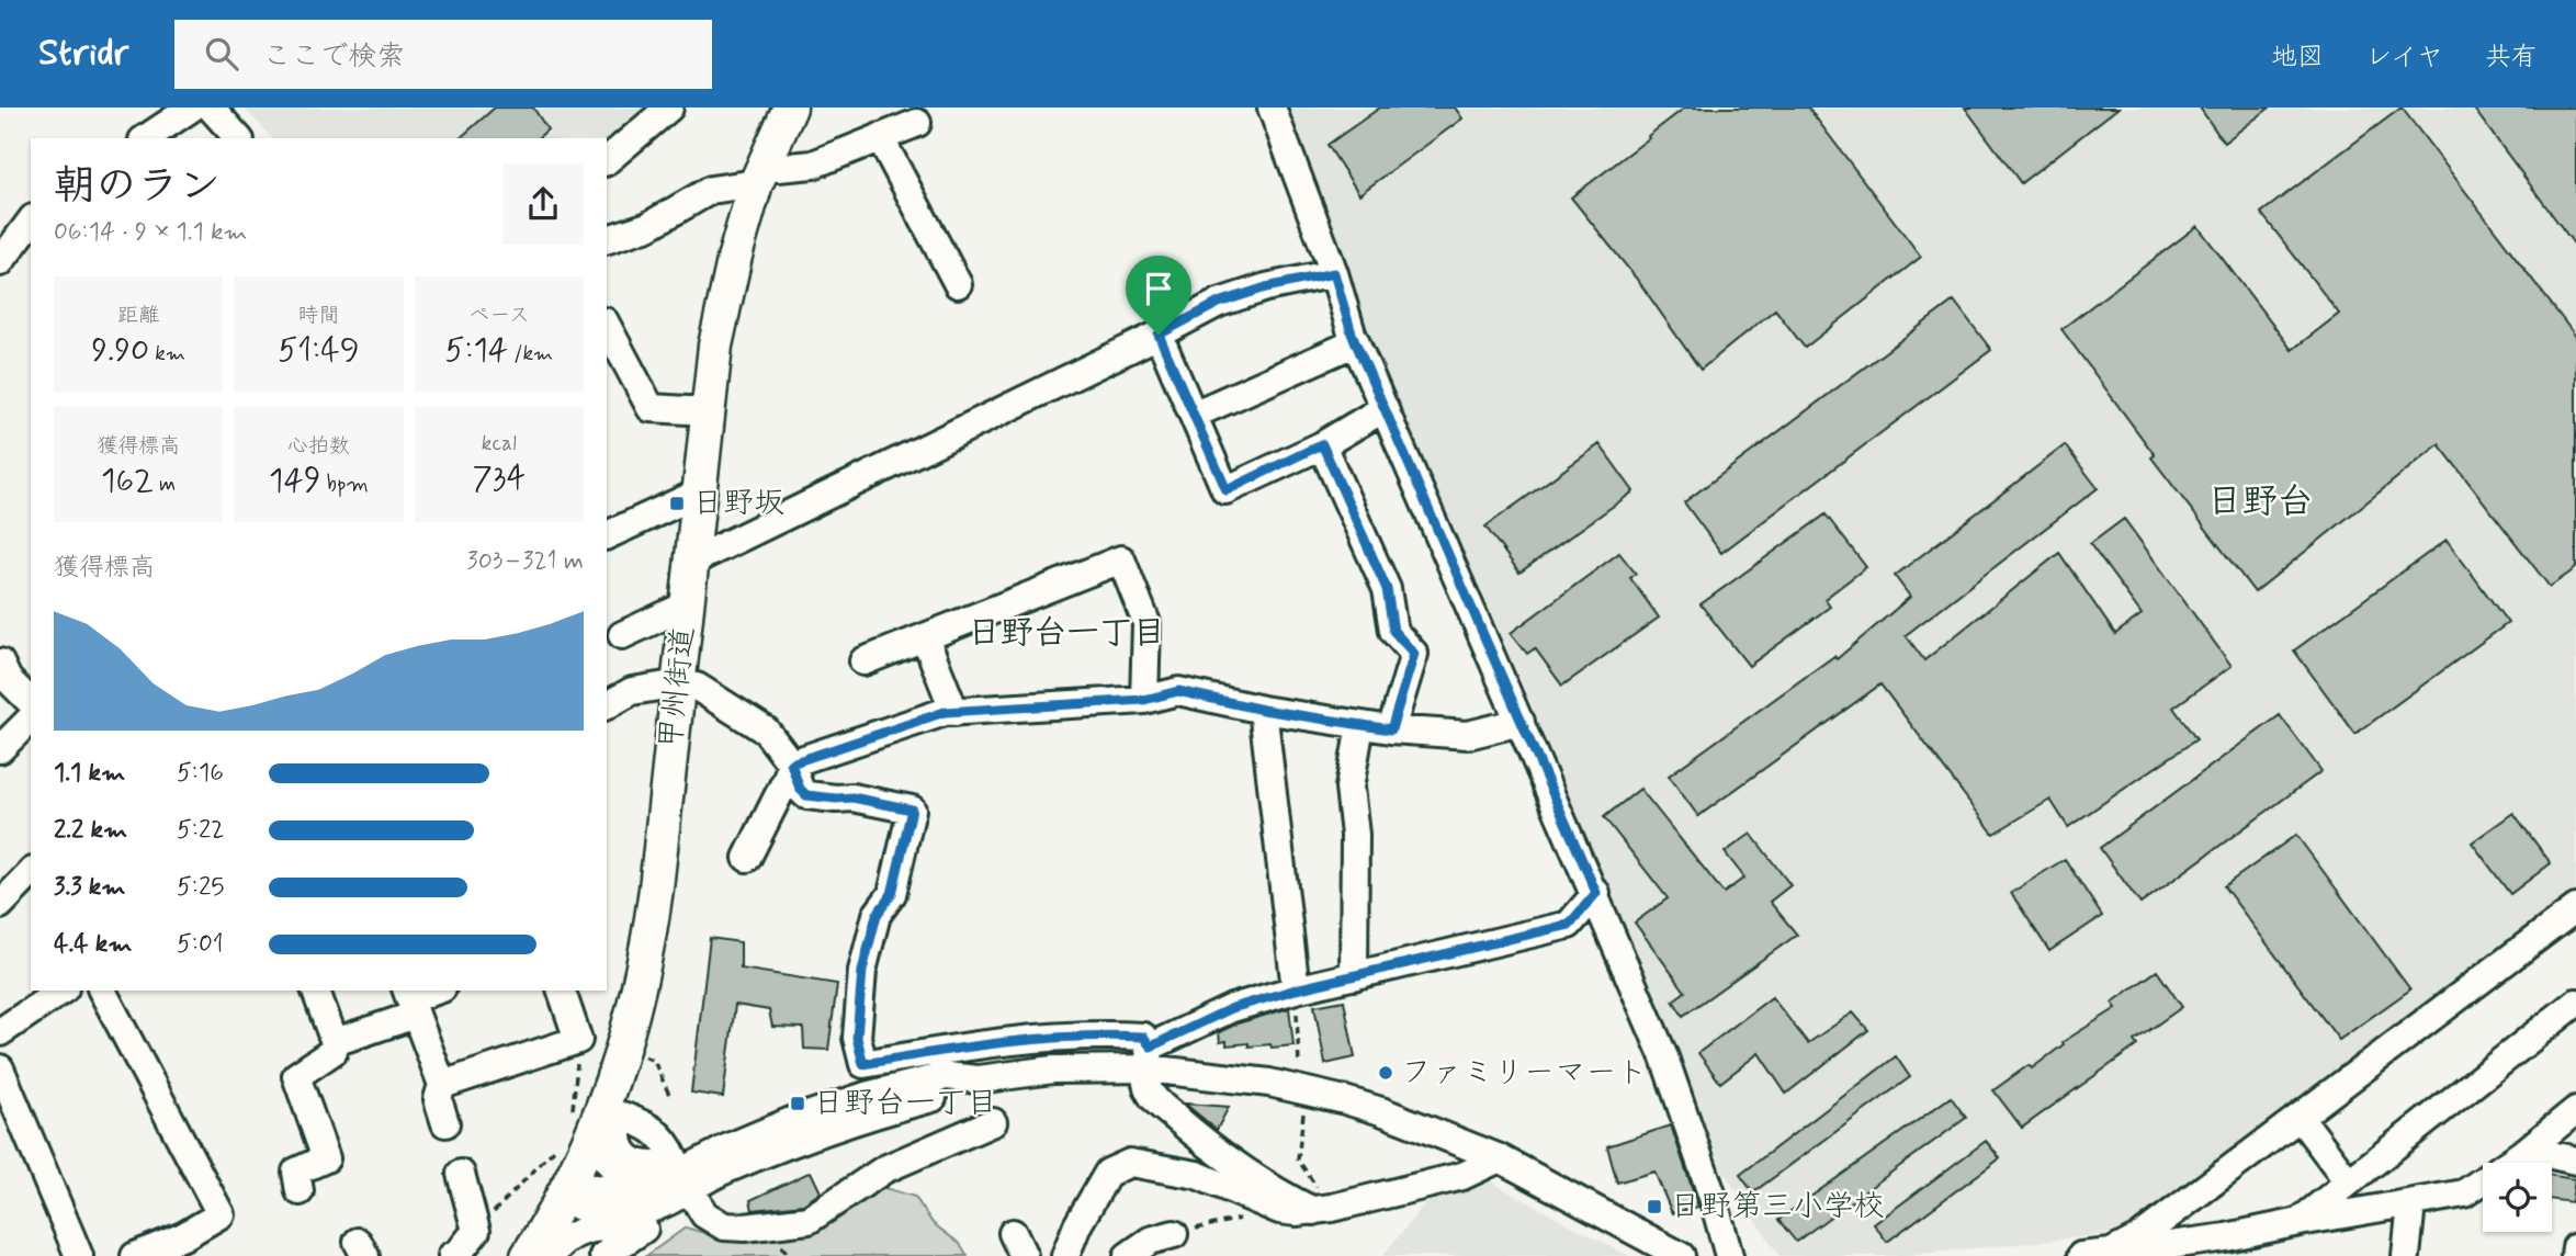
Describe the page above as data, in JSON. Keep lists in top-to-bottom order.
{
  "streets": {
    "main road": ["甲州街道"]
  },
  "districts": ["日野台", "日野台一丁目"],
  "places": {
    "transit": ["日野坂", "日野台一丁目", "日野第三小学校"],
    "other": ["ファミリーマート"]
  },
  "page": {
    "header": "Stridr",
    "search": "ここで検索",
    "nav": ["地図", "レイヤ", "共有"],
    "heading": ["朝のラン", "06:14 · 9 × 1.1 km"],
    "stats": [
      ["距離", "9.90 km"],
      ["時間", "51:49"],
      ["ペース", "5:14 /km"],
      ["獲得標高", "162 m"],
      ["心拍数", "149 bpm"],
      ["kcal", "734"]
    ],
    "chart": ["獲得標高", "303–321 m"],
    "list": [
      {
        "name": "1.1 km",
        "note": "5:16"
      },
      {
        "name": "2.2 km",
        "note": "5:22"
      },
      {
        "name": "3.3 km",
        "note": "5:25"
      },
      {
        "name": "4.4 km",
        "note": "5:01"
      }
    ]
  }
}
